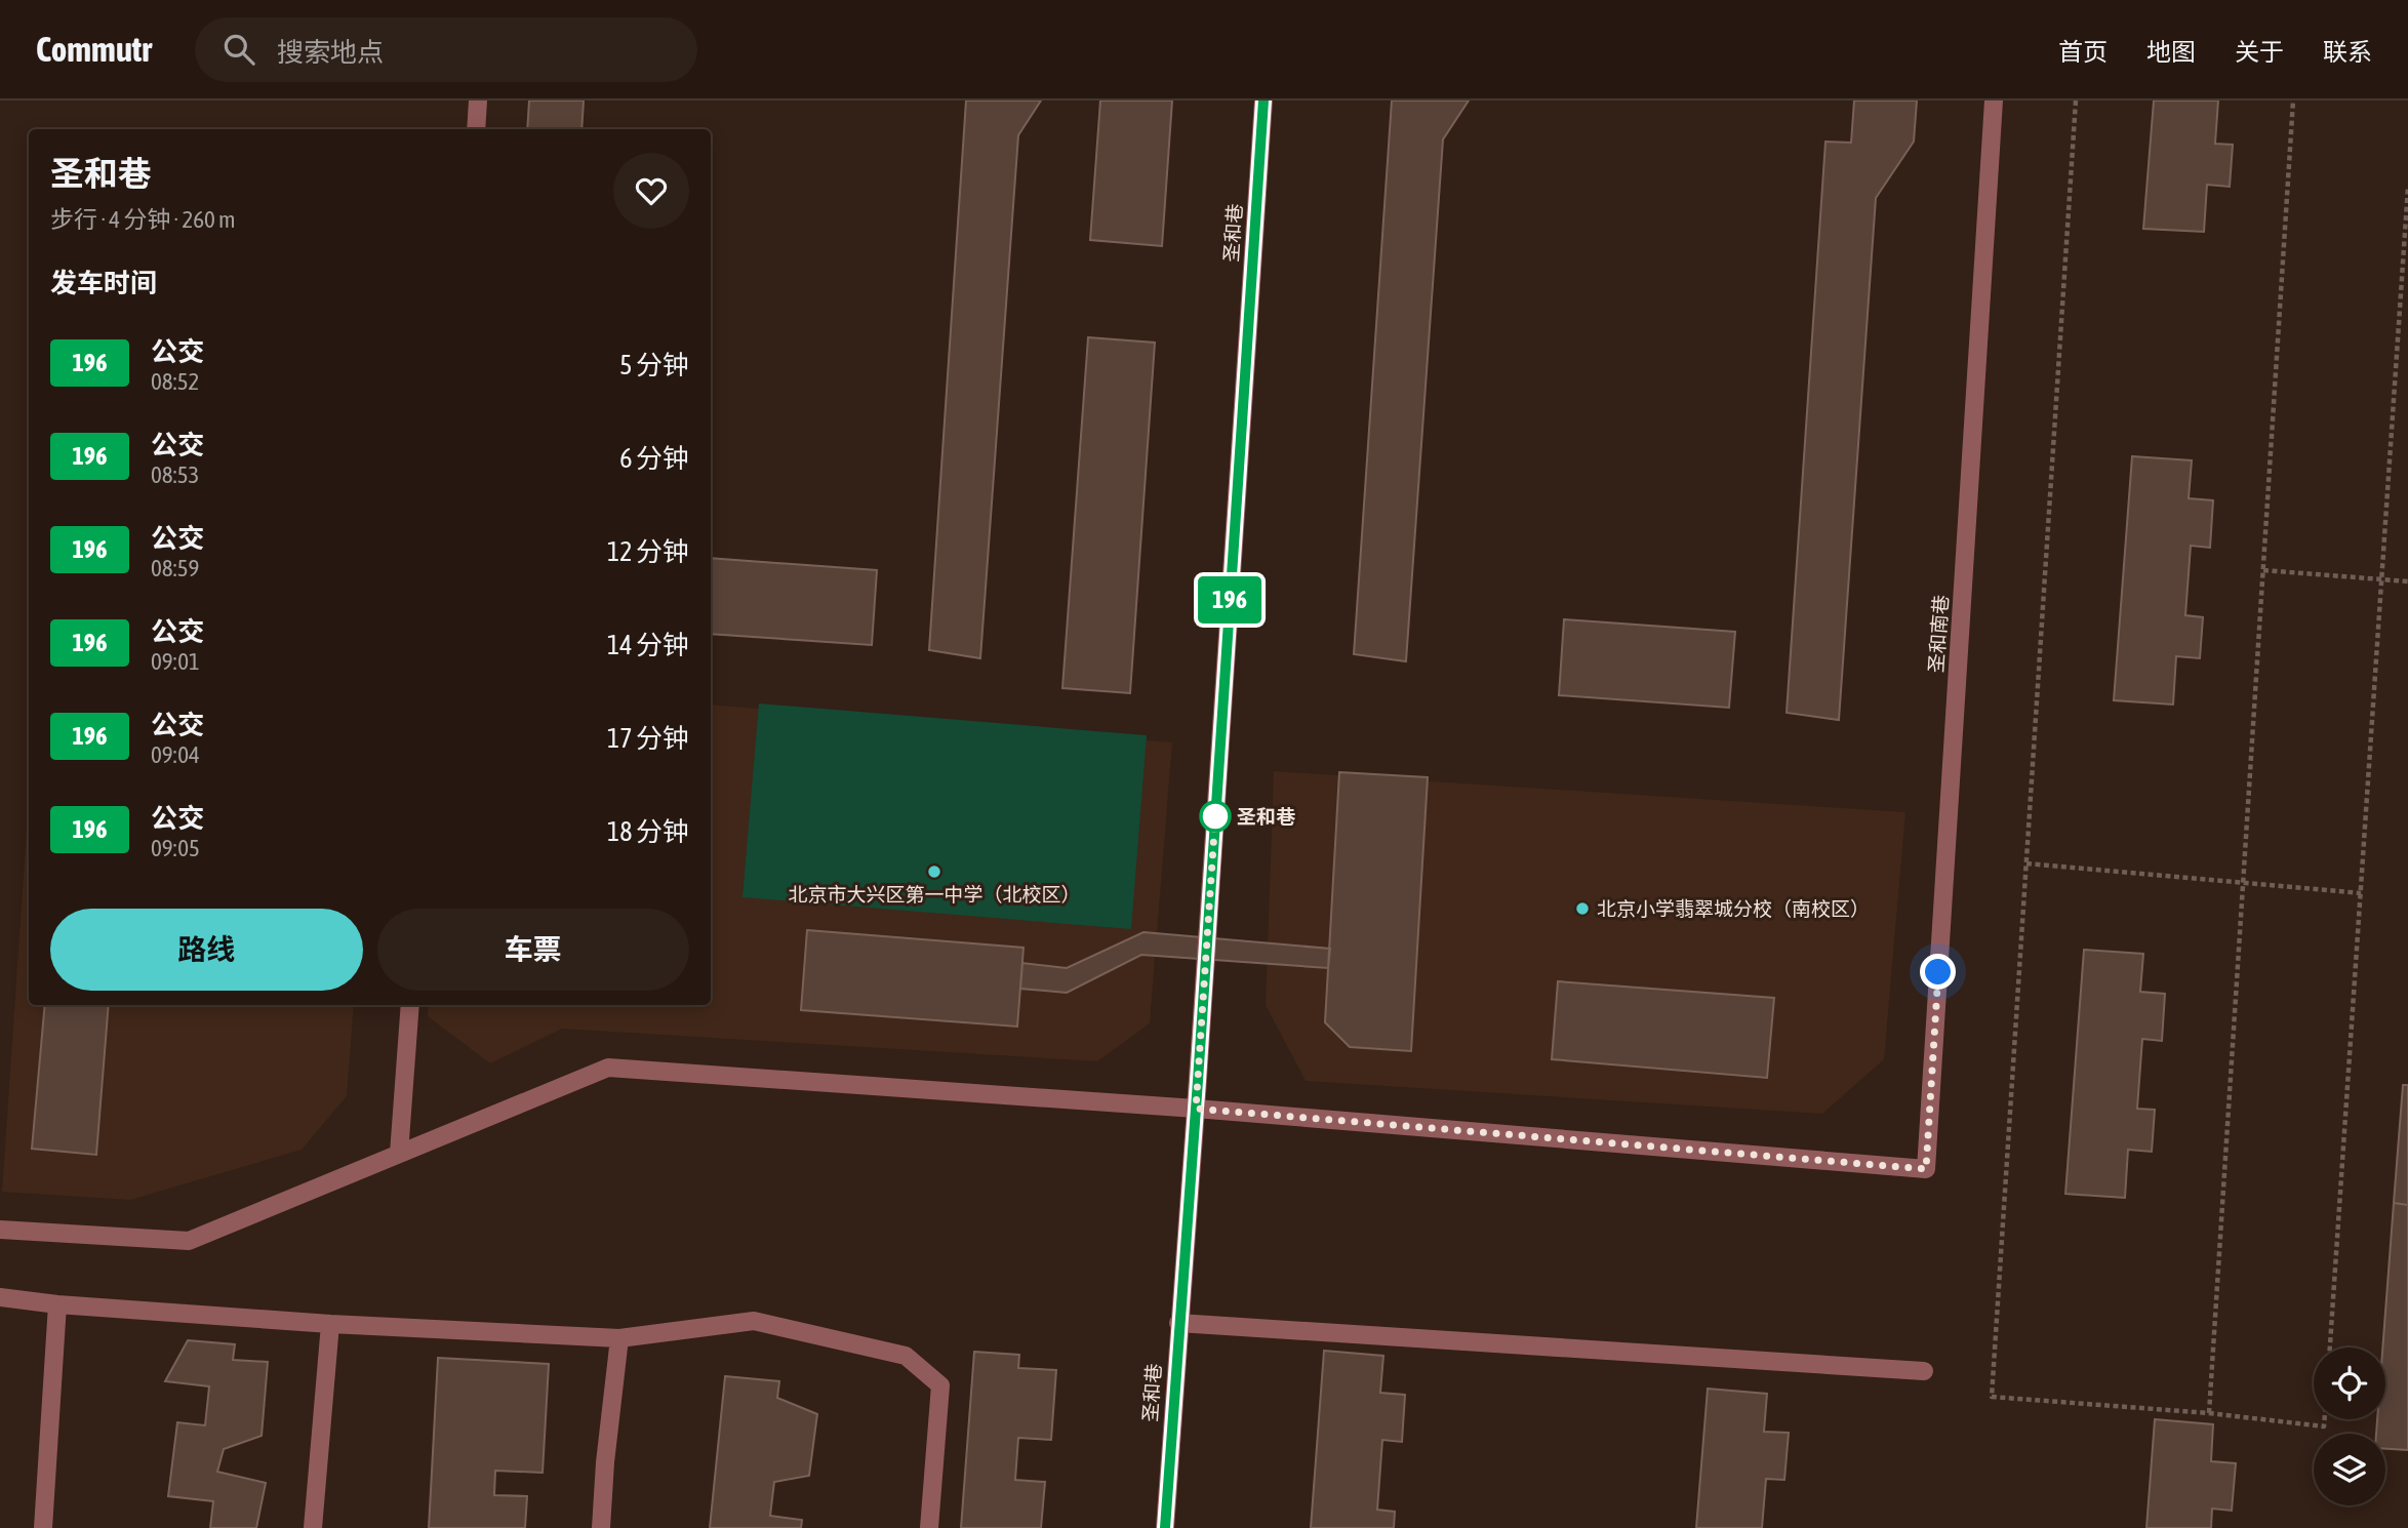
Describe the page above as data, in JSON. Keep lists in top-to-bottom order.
{
  "streets": {
    "street": ["圣和巷", "圣和南巷"]
  },
  "crossings": [
    ["圣和巷", "圣和南巷"]
  ],
  "places": ["圣和巷", "北京市大兴区第一中学（北校区）", "北京小学翡翠城分校（南校区）"],
  "lines": ["bus line 196"],
  "page": {
    "header": "Commutr",
    "search": "搜索地点",
    "nav": [
      "首页",
      "地图",
      "关于",
      "联系"
    ],
    "on_map": "196",
    "heading": [
      ["圣和巷", "步行 · 4 分钟 · 260 m"],
      "发车时间"
    ],
    "list": [
      {
        "mark": "196",
        "name": "公交",
        "note": "08:52",
        "value": "5 分钟"
      },
      {
        "mark": "196",
        "name": "公交",
        "note": "08:53",
        "value": "6 分钟"
      },
      {
        "mark": "196",
        "name": "公交",
        "note": "08:59",
        "value": "12 分钟"
      },
      {
        "mark": "196",
        "name": "公交",
        "note": "09:01",
        "value": "14 分钟"
      },
      {
        "mark": "196",
        "name": "公交",
        "note": "09:04",
        "value": "17 分钟"
      },
      {
        "mark": "196",
        "name": "公交",
        "note": "09:05",
        "value": "18 分钟"
      }
    ],
    "buttons": ["路线", "车票"]
  }
}
